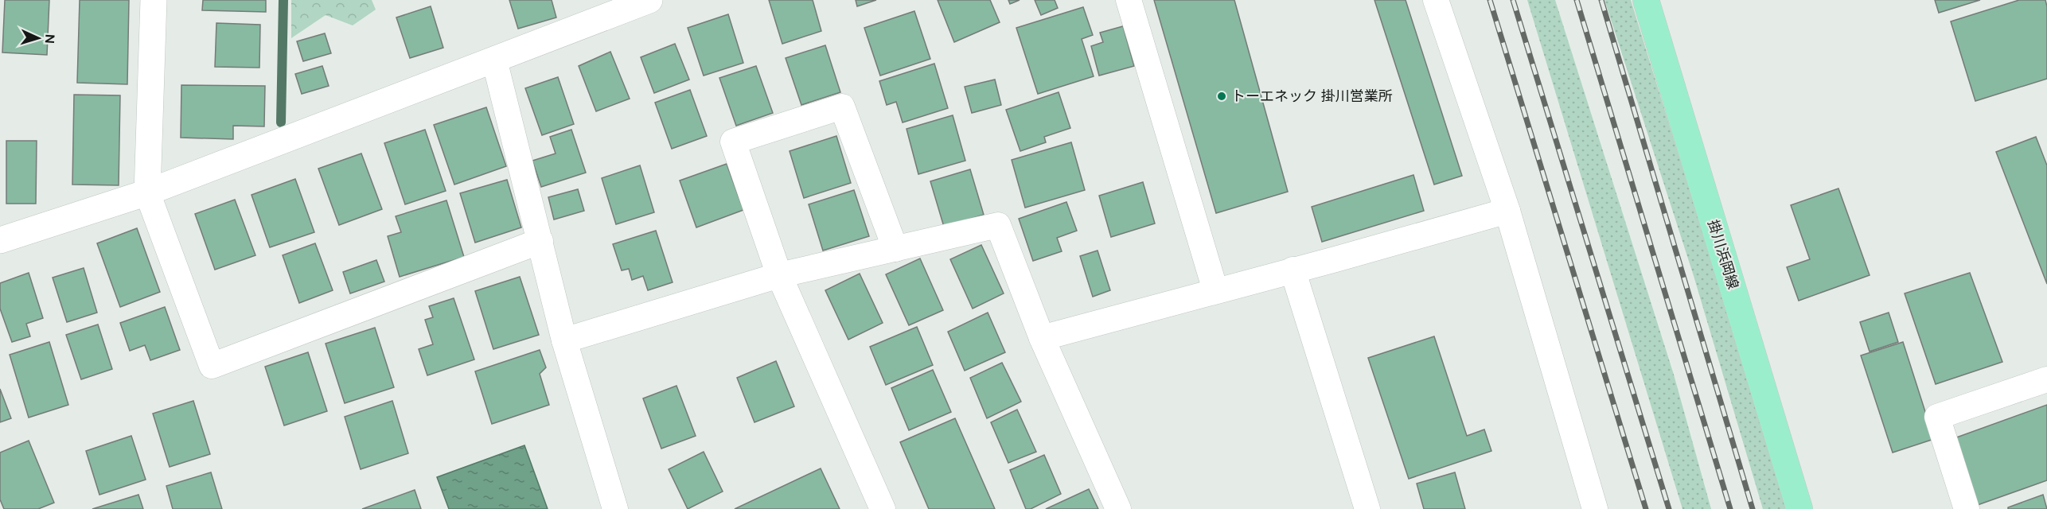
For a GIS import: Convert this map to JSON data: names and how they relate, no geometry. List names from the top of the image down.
{
  "streets": {
    "main road": ["掛川浜岡線"]
  },
  "places": ["トーエネック 掛川営業所"],
  "north": "right"
}
